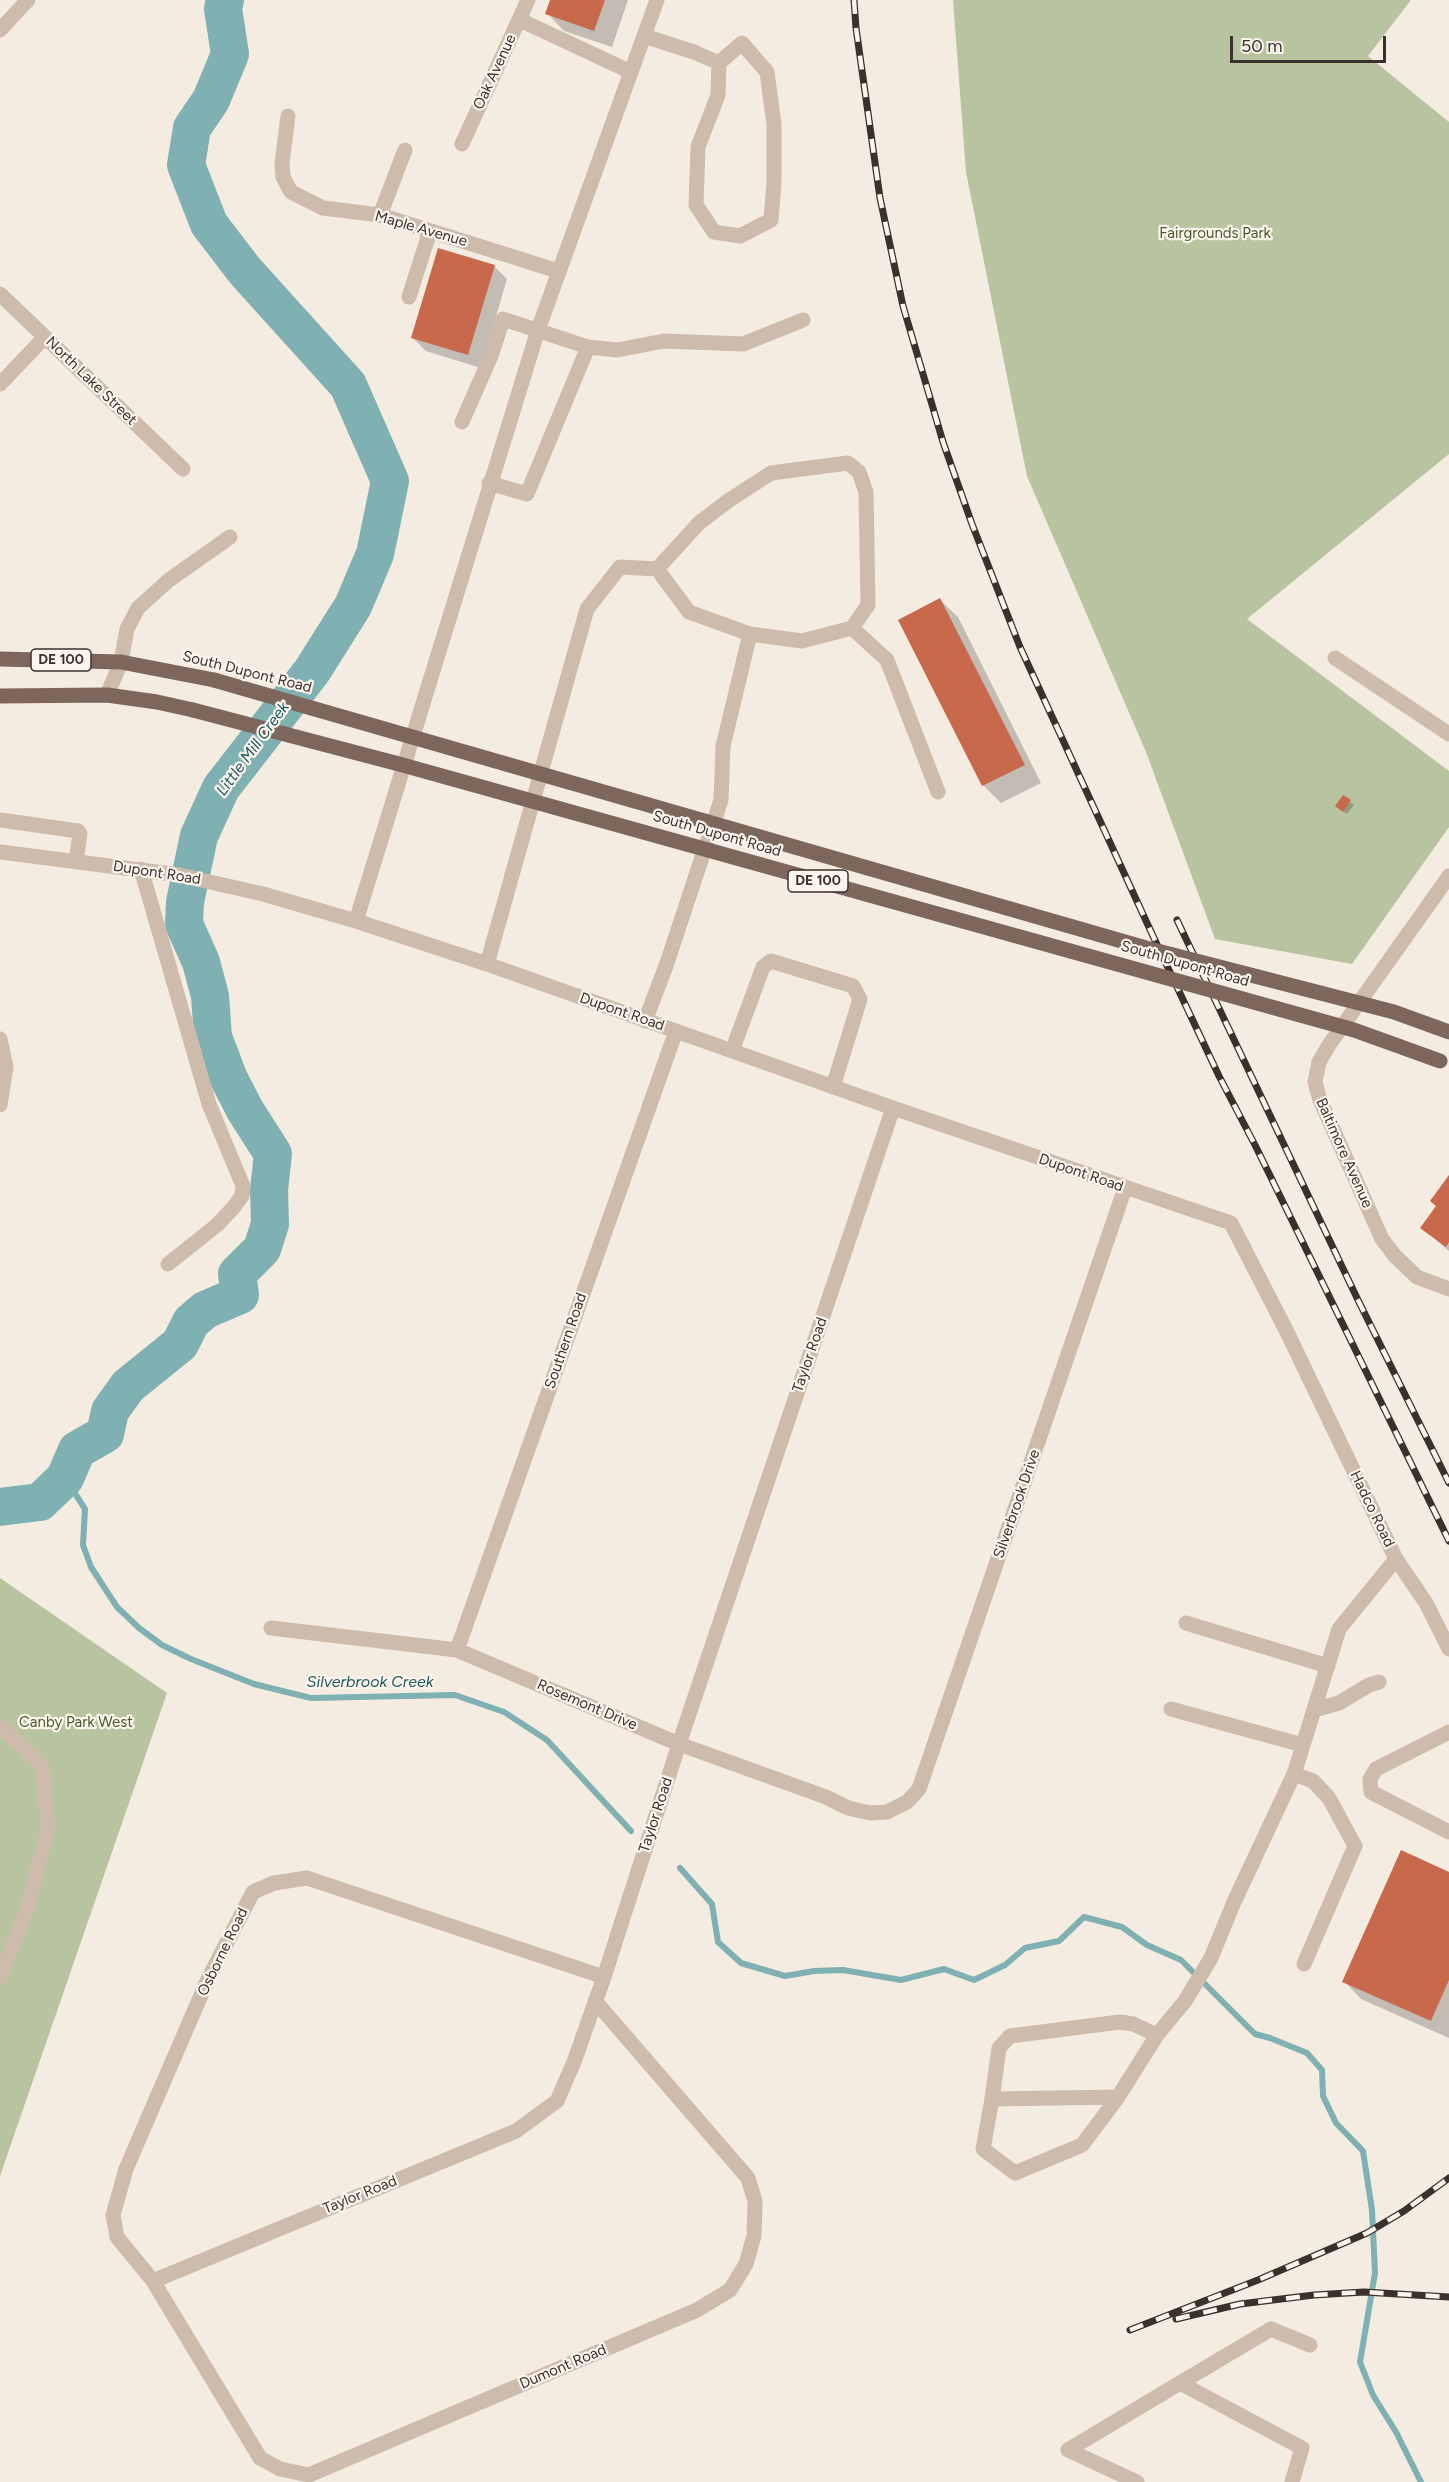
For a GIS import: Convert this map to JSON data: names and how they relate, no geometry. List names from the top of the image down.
{
  "streets": {
    "main road": ["DE 100", "South Dupont Road"],
    "street": [
      "Oak Avenue",
      "Maple Avenue",
      "North Lake Street",
      "Dupont Road",
      "Baltimore Avenue",
      "Southern Road",
      "Taylor Road",
      "Silverbrook Drive",
      "Hadco Road",
      "Rosemont Drive",
      "Osborne Road",
      "Dumont Road"
    ]
  },
  "crossings": [
    ["Dupont Road", "Southern Road"],
    ["Dupont Road", "Taylor Road"],
    ["Dupont Road", "Silverbrook Drive"],
    ["Dupont Road", "Hadco Road"],
    ["Southern Road", "Rosemont Drive"],
    ["Taylor Road", "Rosemont Drive"],
    ["Taylor Road", "Osborne Road"],
    ["Taylor Road", "Dumont Road"],
    ["Silverbrook Drive", "Rosemont Drive"],
    ["Osborne Road", "Dumont Road"]
  ],
  "water": ["Little Mill Creek", "Silverbrook Creek"],
  "parks": ["Fairgrounds Park", "Canby Park West"],
  "scale_bar": "50 m"
}
